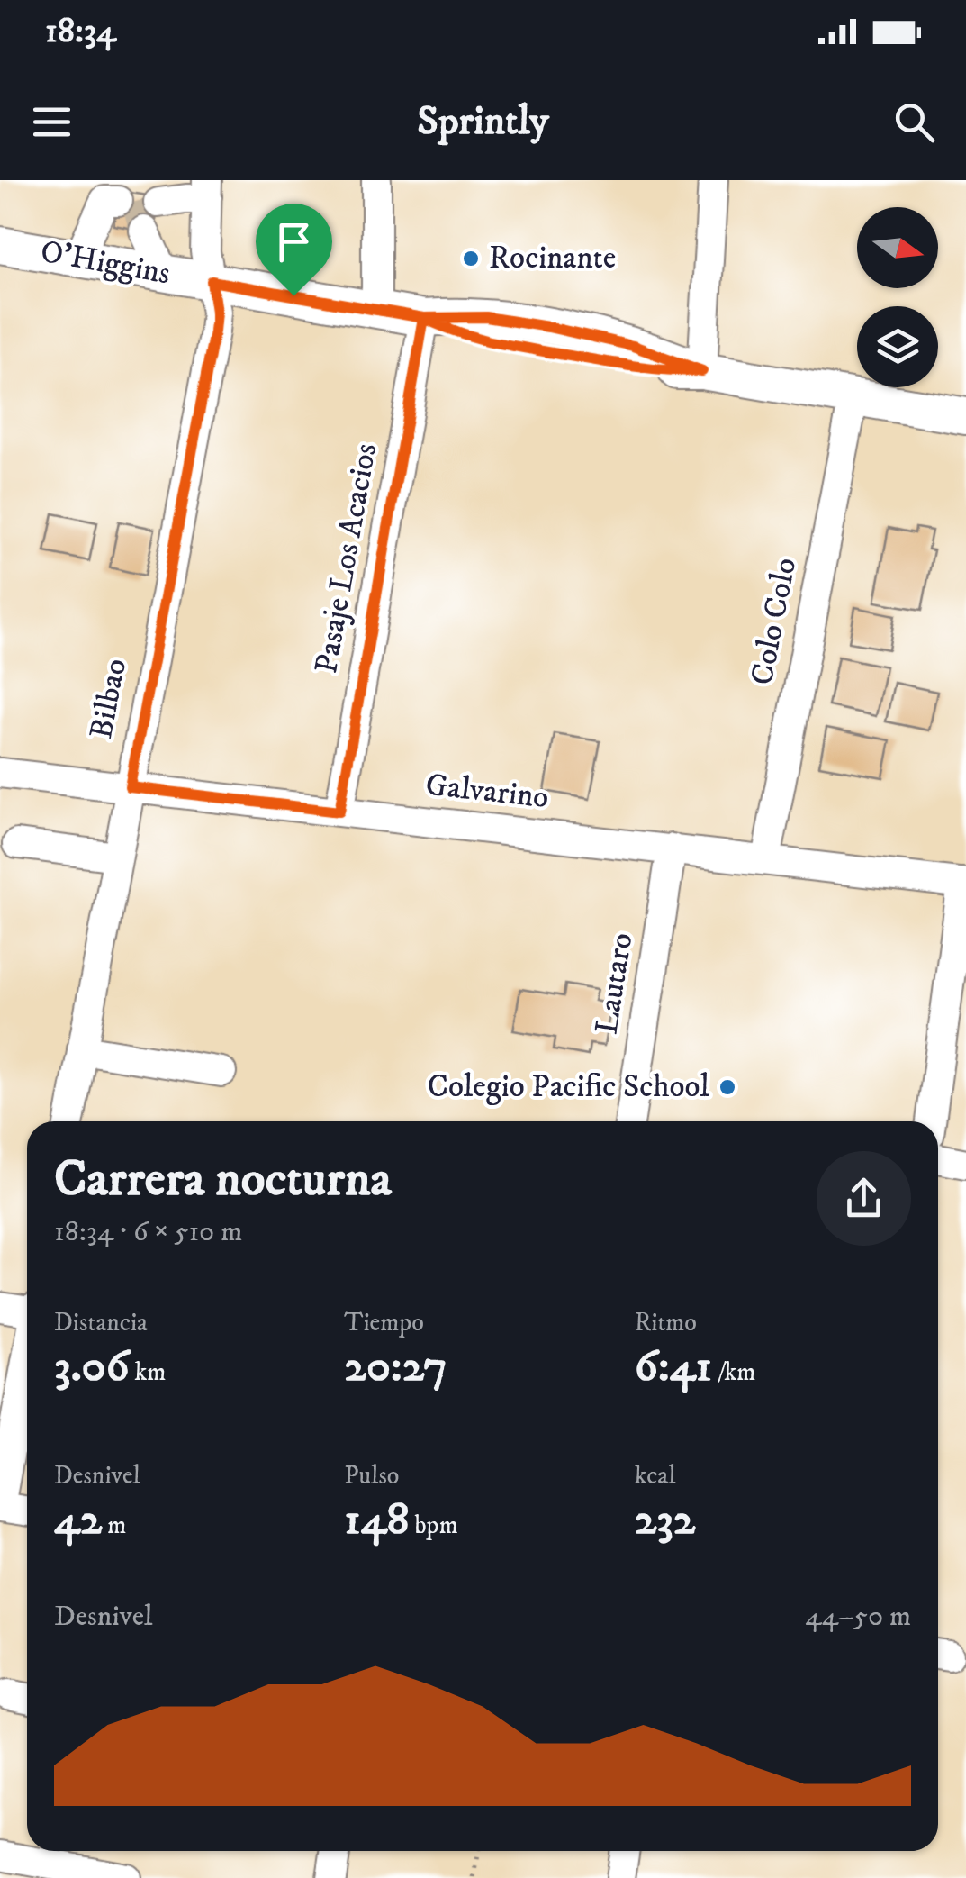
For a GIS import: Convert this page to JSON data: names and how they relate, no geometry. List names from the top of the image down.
{
  "streets": {
    "main road": ["O'Higgins"],
    "street": [
      "Pasaje Los Acacios",
      "Colo Colo",
      "Bilbao",
      "Galvarino",
      "Lautaro"
    ]
  },
  "crossings": [
    ["O'Higgins", "Pasaje Los Acacios"],
    ["O'Higgins", "Colo Colo"],
    ["O'Higgins", "Bilbao"],
    ["Pasaje Los Acacios", "Galvarino"],
    ["Colo Colo", "Galvarino"],
    ["Bilbao", "Galvarino"],
    ["Galvarino", "Lautaro"]
  ],
  "places": ["Rocinante", "Colegio Pacific School"],
  "north": "right",
  "page": {
    "status": "18:34",
    "header": "Sprintly",
    "heading": ["Carrera nocturna", "18:34 · 6 × 510 m"],
    "stats": [
      ["Distancia", "3.06 km"],
      ["Tiempo", "20:27"],
      ["Ritmo", "6:41 /km"],
      ["Desnivel", "42 m"],
      ["Pulso", "148 bpm"],
      ["kcal", "232"]
    ],
    "chart": ["Desnivel", "44–50 m"]
  }
}
